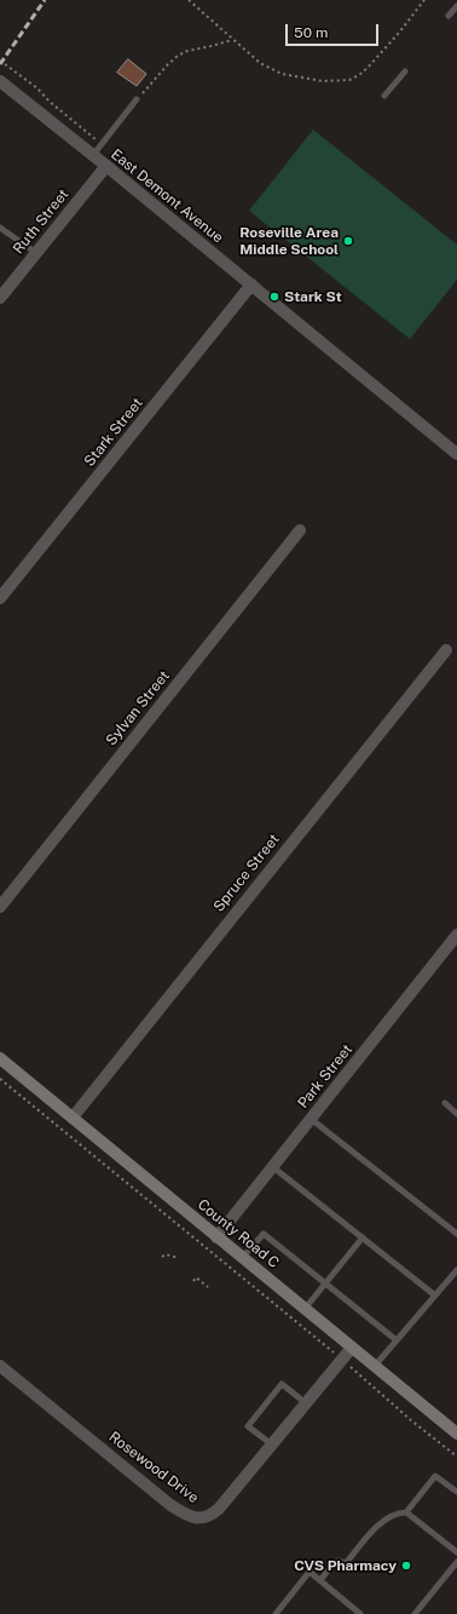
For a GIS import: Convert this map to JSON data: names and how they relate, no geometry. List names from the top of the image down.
{
  "streets": {
    "main road": ["County Road C"],
    "street": [
      "East Demont Avenue",
      "Ruth Street",
      "Stark Street",
      "Sylvan Street",
      "Spruce Street",
      "Park Street",
      "Rosewood Drive"
    ]
  },
  "crossings": [
    ["East Demont Avenue", "Ruth Street"],
    ["East Demont Avenue", "Stark Street"],
    ["Spruce Street", "County Road C"],
    ["Park Street", "County Road C"],
    ["County Road C", "Rosewood Drive"]
  ],
  "places": ["Roseville Area Middle School", "Stark St", "CVS Pharmacy"],
  "scale_bar": "50 m"
}
